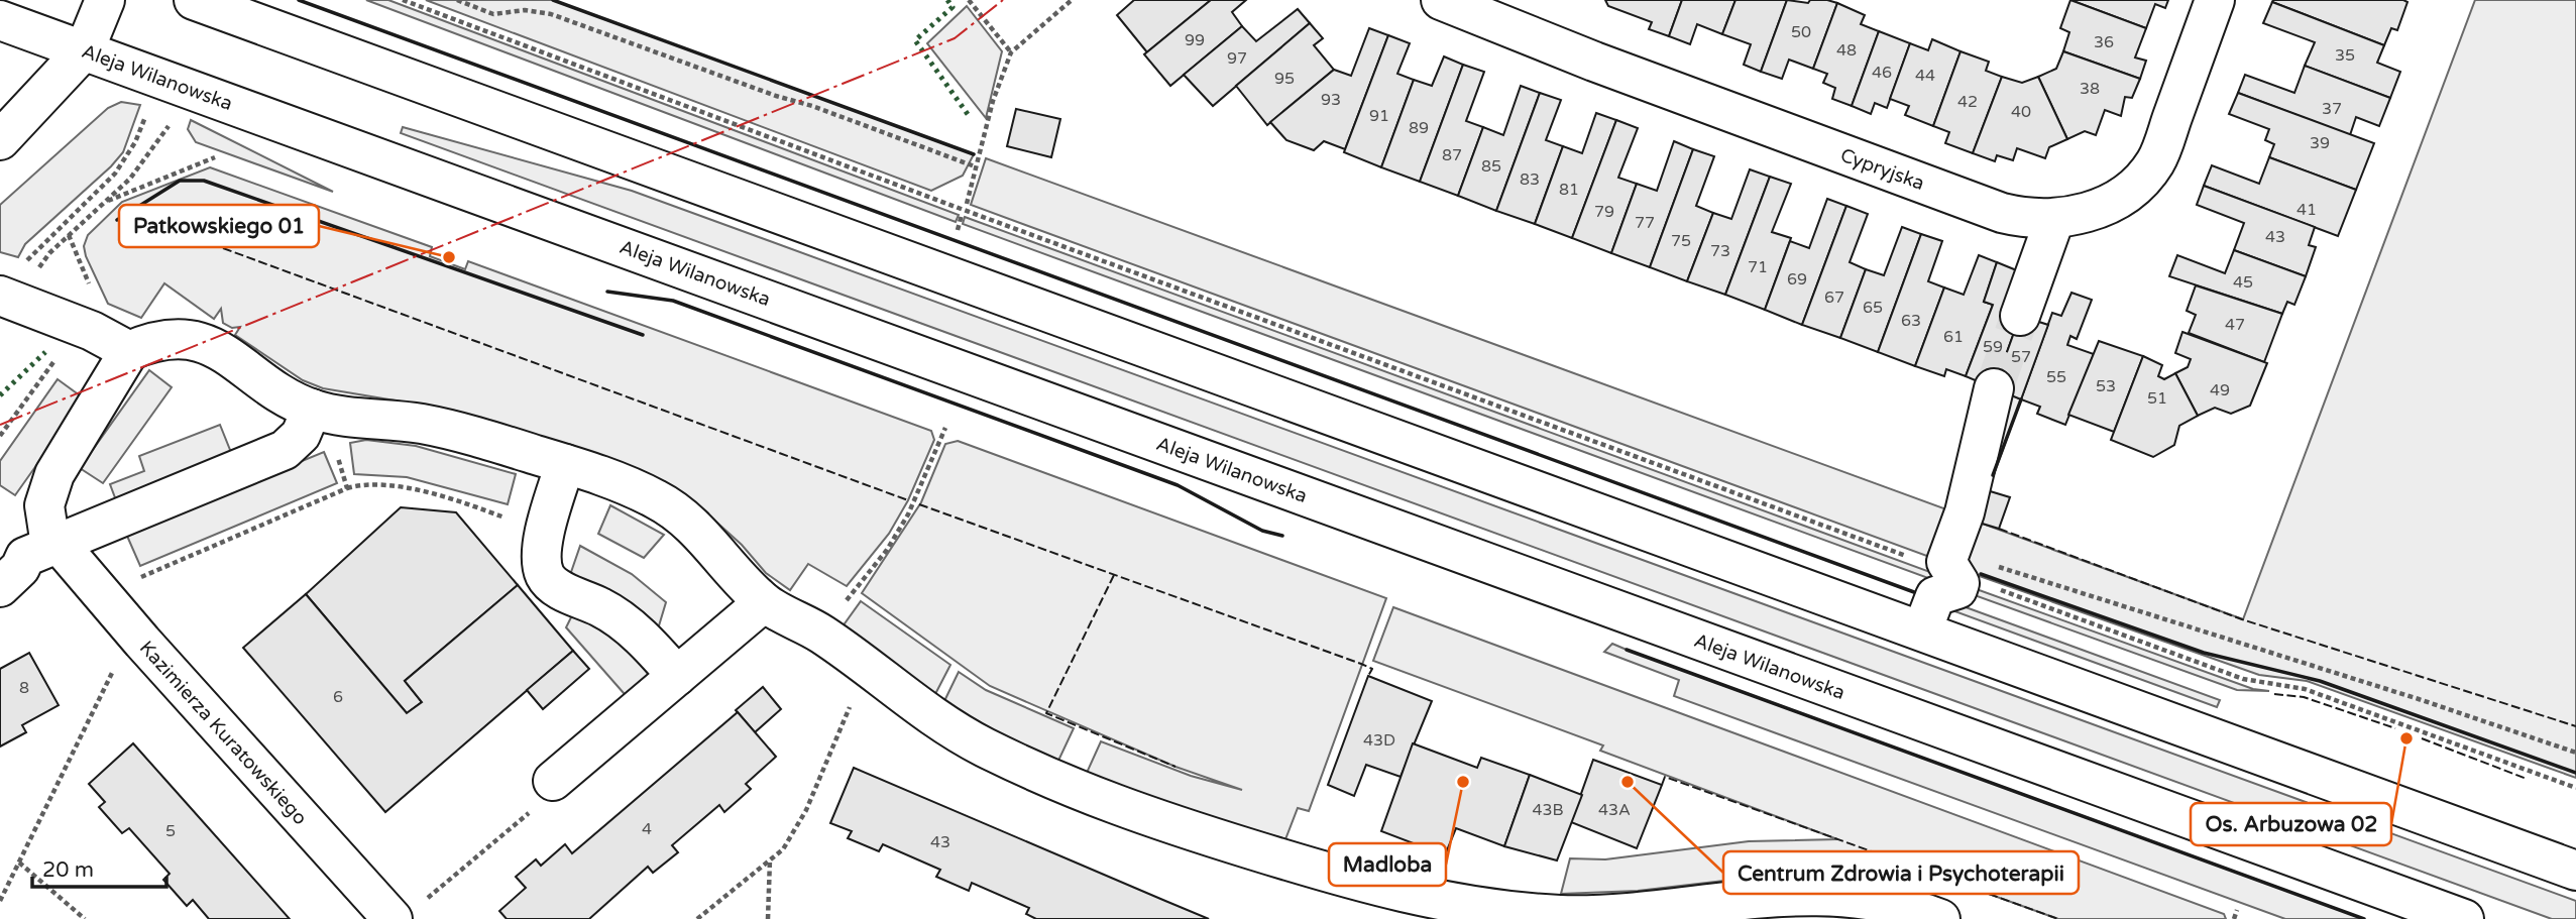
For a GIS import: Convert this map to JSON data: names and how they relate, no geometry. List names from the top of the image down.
{
  "streets": {
    "main road": ["Aleja Wilanowska", "Cypryjska", "Kazimierza Kuratowskiego"]
  },
  "places": [
    "Patkowskiego 01",
    "Os. Arbuzowa 02",
    "Madloba",
    "Centrum Zdrowia i Psychoterapii"
  ],
  "house_numbers": [
    "50",
    "99",
    "36",
    "48",
    "35",
    "97",
    "46",
    "44",
    "95",
    "38",
    "93",
    "42",
    "37",
    "40",
    "91",
    "89",
    "39",
    "87",
    "85",
    "83",
    "81",
    "41",
    "79",
    "77",
    "43",
    "75",
    "73",
    "71",
    "69",
    "45",
    "67",
    "65",
    "63",
    "47",
    "61",
    "59",
    "57",
    "55",
    "53",
    "49",
    "51",
    "8",
    "6",
    "43D",
    "43B",
    "43A",
    "4",
    "5",
    "43"
  ],
  "scale_bar": "20 m"
}
